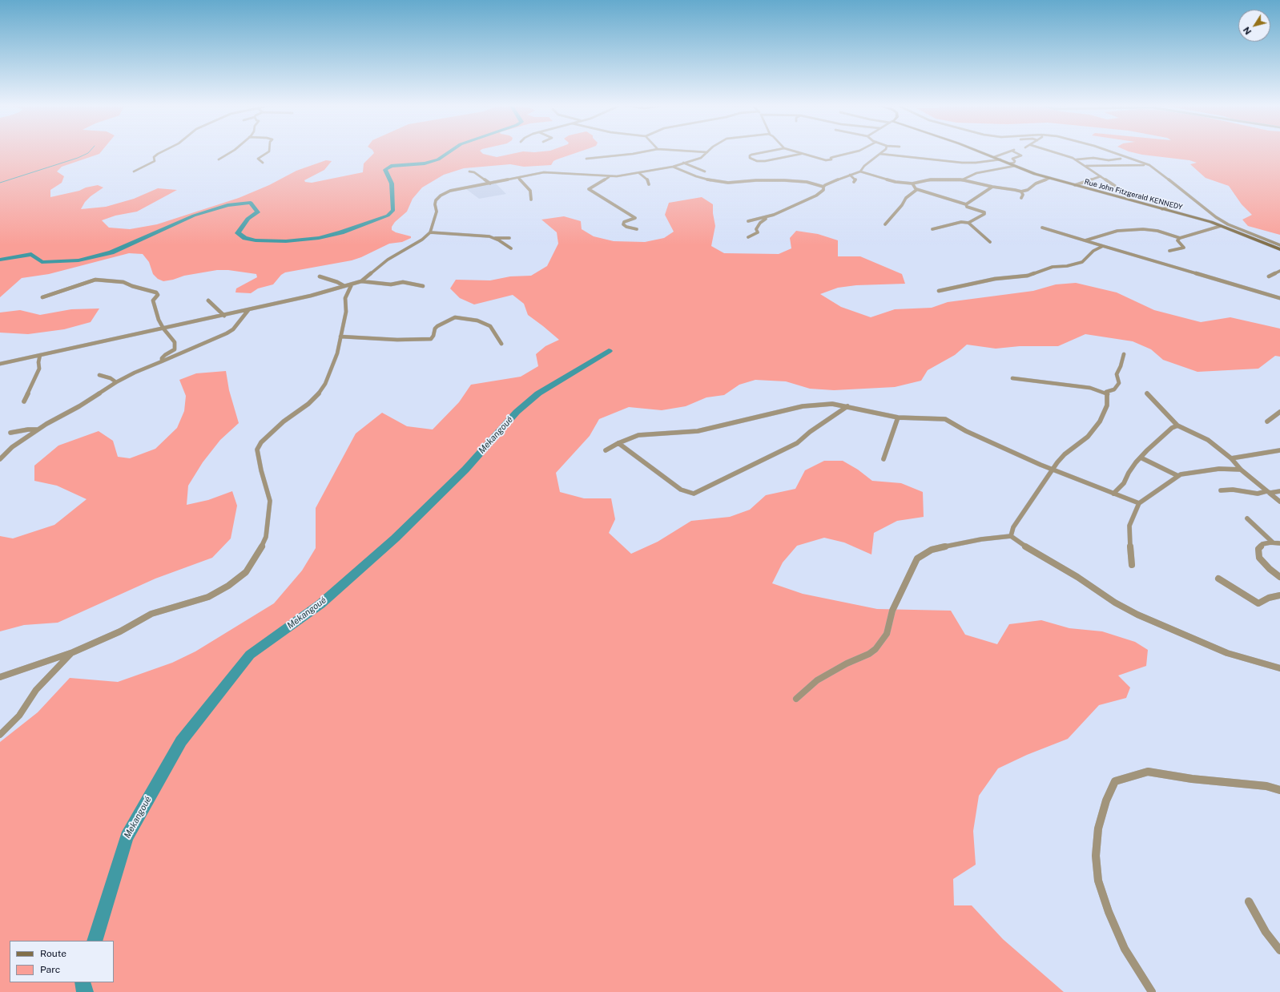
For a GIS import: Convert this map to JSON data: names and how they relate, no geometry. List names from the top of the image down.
{
  "streets": {
    "street": ["Rue John Fitzgerald KENNEDY"]
  },
  "water": ["Mekangoué"],
  "legend": ["Route", "Parc"],
  "north": "bottom left"
}
